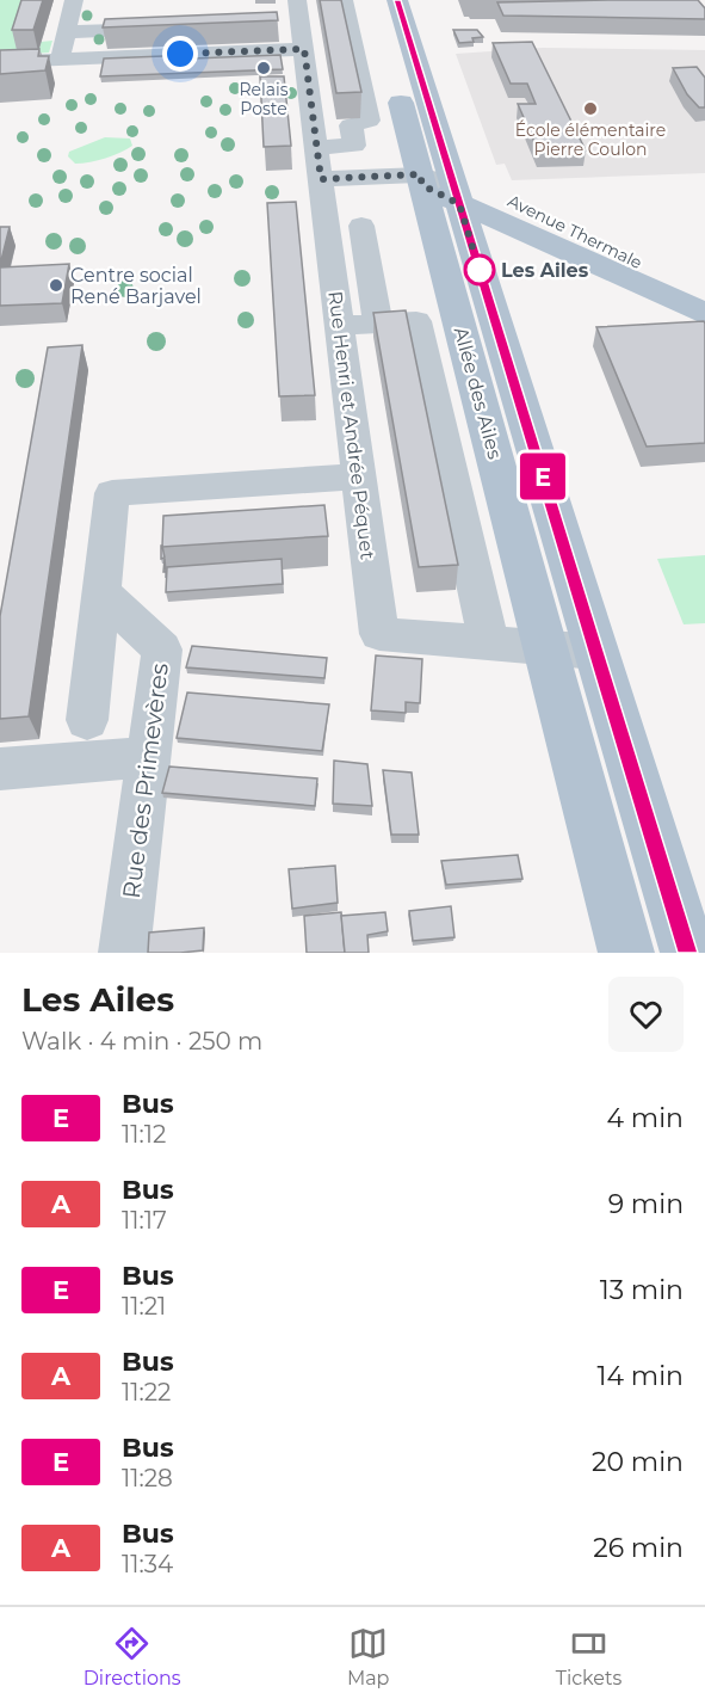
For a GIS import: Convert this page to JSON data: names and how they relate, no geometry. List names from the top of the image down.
{
  "streets": {
    "main road": ["Avenue Thermale", "Allée des Ailes"],
    "street": ["Rue Henri et Andrée Péquet", "Rue des Primevères"]
  },
  "crossings": [
    ["Avenue Thermale", "Allée des Ailes"],
    ["Allée des Ailes", "Rue Henri et Andrée Péquet"]
  ],
  "places": [
    "Relais Poste",
    "École élémentaire Pierre Coulon",
    "Les Ailes",
    "Centre social René Barjavel"
  ],
  "lines": ["bus line E"],
  "page": {
    "on_map": "E",
    "heading": ["Les Ailes", "Walk · 4 min · 250 m"],
    "list": [
      {
        "mark": "E",
        "name": "Bus",
        "note": "11:12",
        "value": "4 min"
      },
      {
        "mark": "A",
        "name": "Bus",
        "note": "11:17",
        "value": "9 min"
      },
      {
        "mark": "E",
        "name": "Bus",
        "note": "11:21",
        "value": "13 min"
      },
      {
        "mark": "A",
        "name": "Bus",
        "note": "11:22",
        "value": "14 min"
      },
      {
        "mark": "E",
        "name": "Bus",
        "note": "11:28",
        "value": "20 min"
      },
      {
        "mark": "A",
        "name": "Bus",
        "note": "11:34",
        "value": "26 min"
      }
    ],
    "tabs": ["Directions", "Map", "Tickets"]
  }
}
